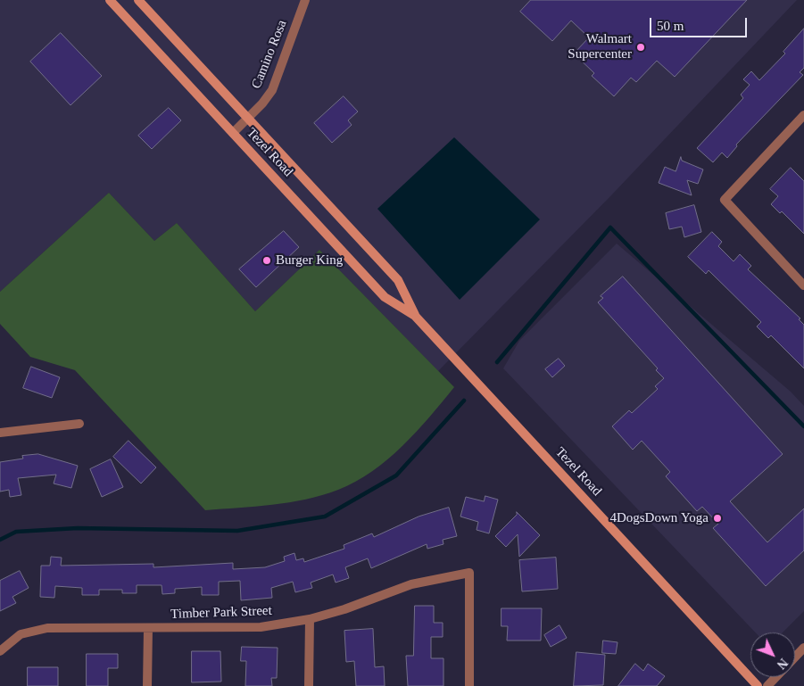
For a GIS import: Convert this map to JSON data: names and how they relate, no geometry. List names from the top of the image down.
{
  "streets": {
    "main road": ["Tezel Road"],
    "street": ["Camino Rosa", "Timber Park Street"]
  },
  "crossings": [
    ["Camino Rosa", "Tezel Road"]
  ],
  "places": ["Walmart Supercenter", "Burger King", "4DogsDown Yoga"],
  "scale_bar": "50 m",
  "north": "bottom right"
}
